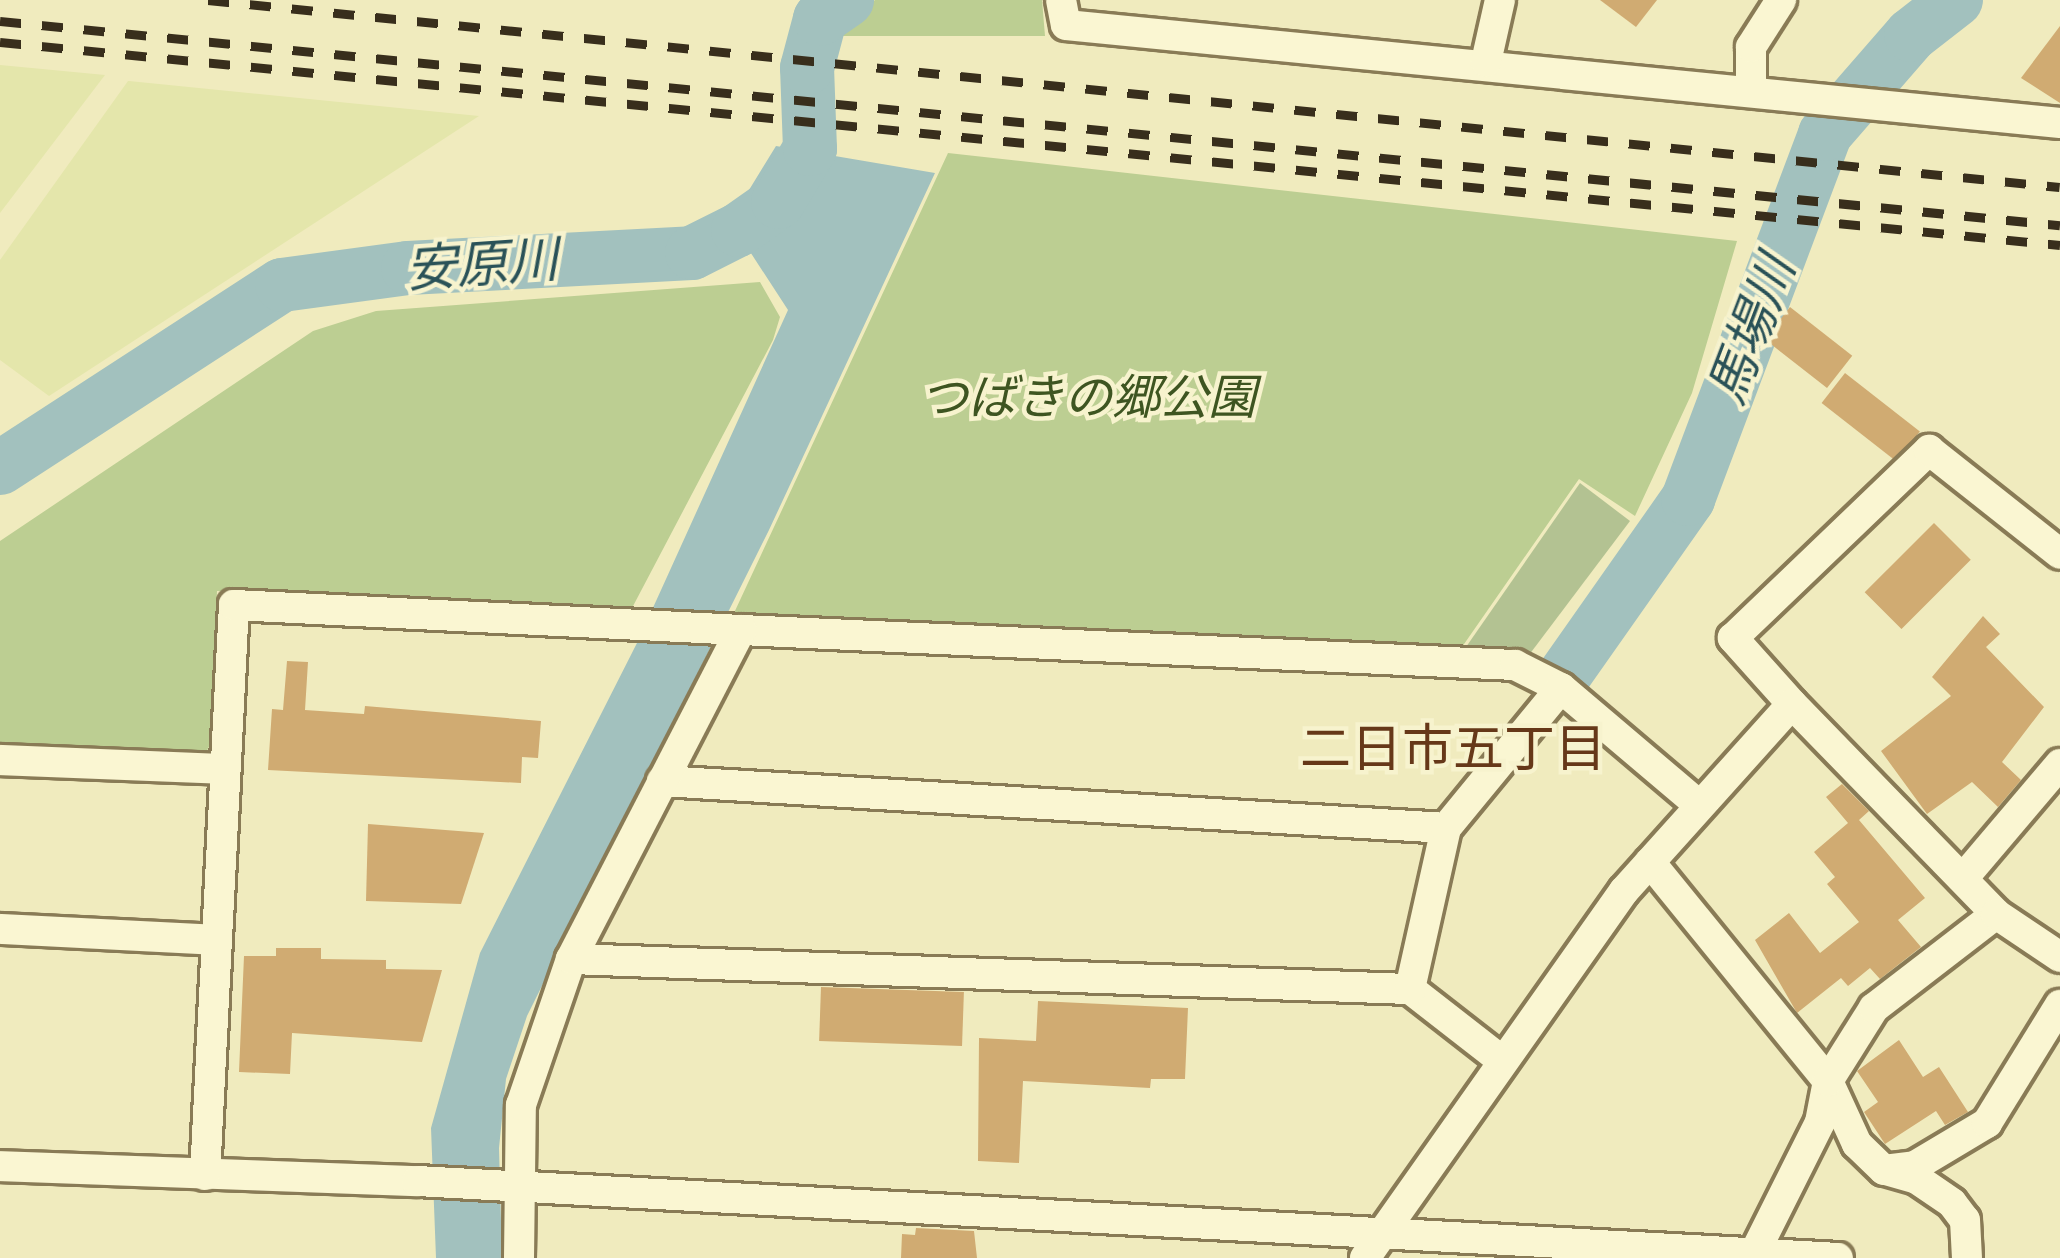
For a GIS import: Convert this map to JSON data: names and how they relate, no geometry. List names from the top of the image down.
{
  "districts": ["二日市五丁目"],
  "water": ["安原川", "馬場川"],
  "parks": ["つばきの郷公園"]
}
